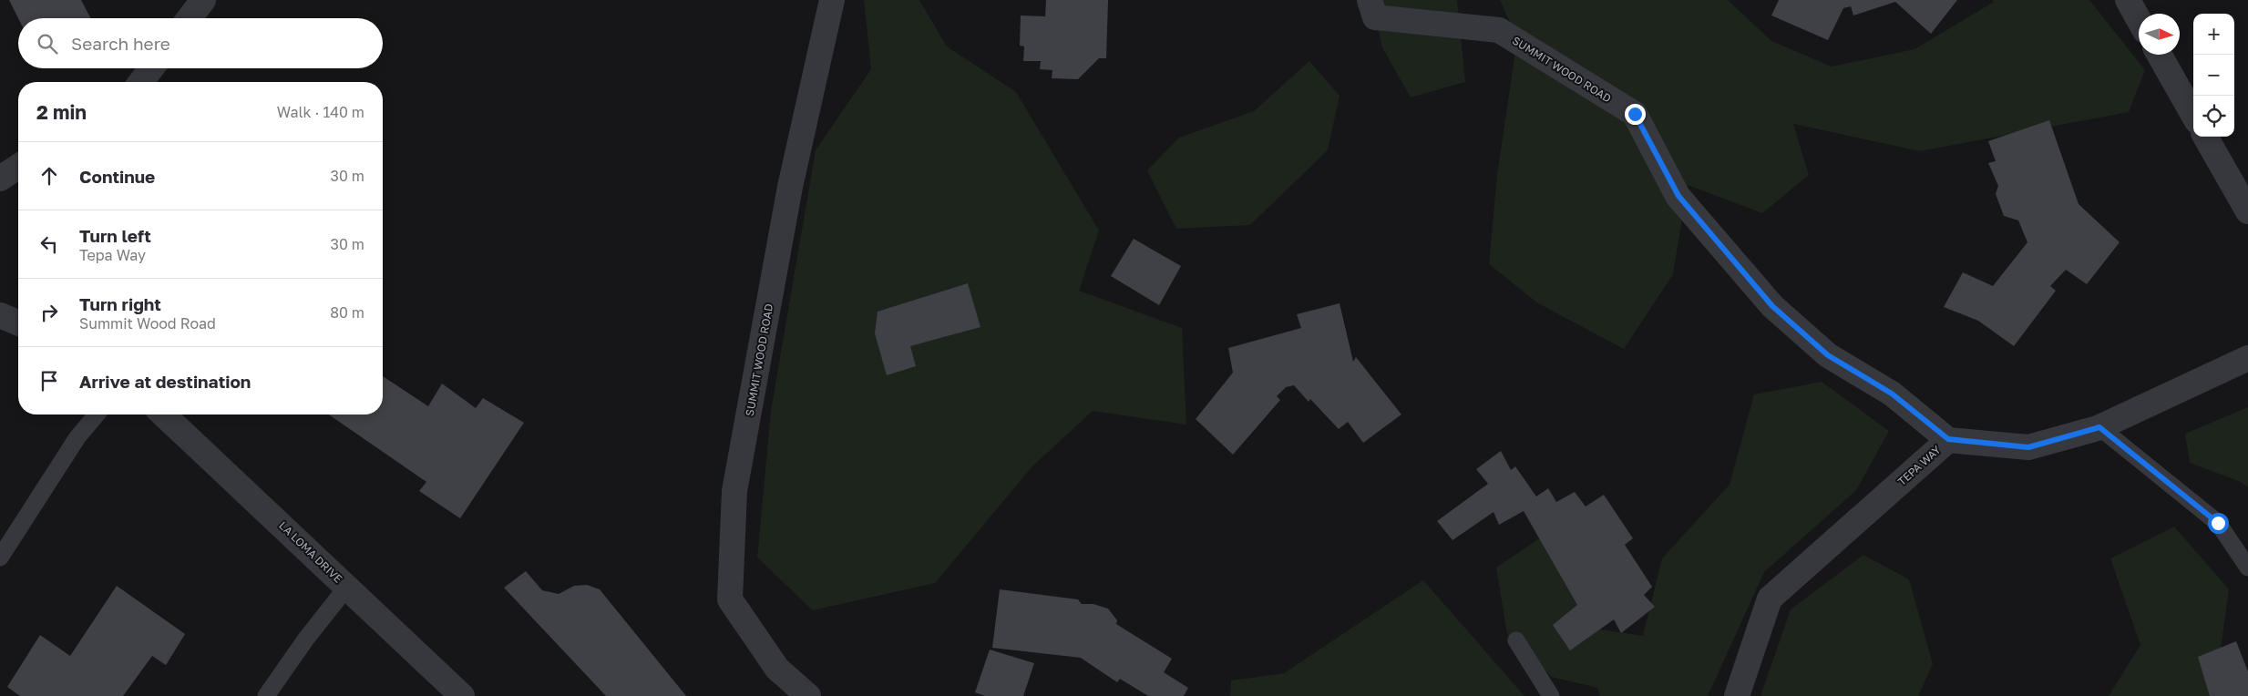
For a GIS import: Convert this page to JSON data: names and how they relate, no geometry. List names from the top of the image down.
{
  "streets": {
    "street": ["SUMMIT WOOD ROAD", "TEPA WAY", "LA LOMA DRIVE"]
  },
  "crossings": [
    ["SUMMIT WOOD ROAD", "TEPA WAY"]
  ],
  "north": "right",
  "page": {
    "map_buttons": ["+", "−"],
    "search": "Search here",
    "heading": ["2 min", "Walk · 140 m"],
    "list": [
      ["Continue", "30 m"],
      ["Turn left", "Tepa Way", "30 m"],
      ["Turn right", "Summit Wood Road", "80 m"],
      "Arrive at destination"
    ]
  }
}
